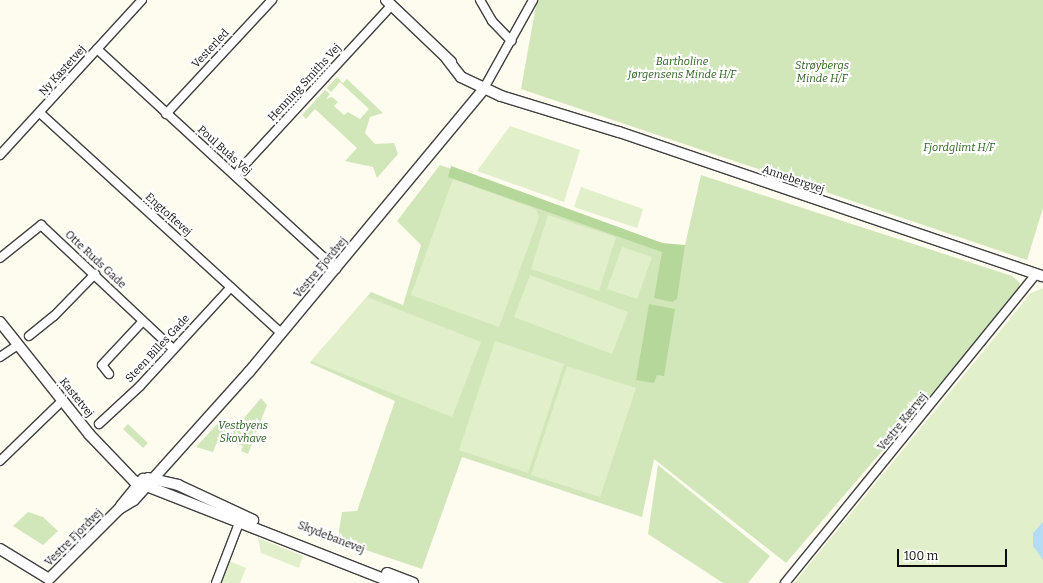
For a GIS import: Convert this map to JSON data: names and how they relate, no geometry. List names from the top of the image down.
{
  "streets": {
    "street": [
      "Vesterled",
      "Ny Kastetvej",
      "Henning Smiths Vej",
      "Poul Buås Vej",
      "Annebergvej",
      "Engtoftevej",
      "Otte Ruds Gade",
      "Vestre Fjordvej",
      "Steen Billes Gade",
      "Kastetvej",
      "Vestre Kærvej",
      "Skydebanevej"
    ]
  },
  "crossings": [
    ["Vesterled", "Poul Buås Vej"],
    ["Ny Kastetvej", "Poul Buås Vej"],
    ["Ny Kastetvej", "Engtoftevej"],
    ["Henning Smiths Vej", "Poul Buås Vej"],
    ["Henning Smiths Vej", "Annebergvej"],
    ["Poul Buås Vej", "Vestre Fjordvej"],
    ["Annebergvej", "Vestre Fjordvej"],
    ["Annebergvej", "Vestre Kærvej"],
    ["Engtoftevej", "Vestre Fjordvej"],
    ["Engtoftevej", "Steen Billes Gade"],
    ["Otte Ruds Gade", "Steen Billes Gade"],
    ["Vestre Fjordvej", "Kastetvej"],
    ["Vestre Fjordvej", "Skydebanevej"],
    ["Kastetvej", "Skydebanevej"]
  ],
  "parks": [
    "Bartholine Jørgensens Minde H/F",
    "Strøybergs Minde H/F",
    "Fjordglimt H/F",
    "Vestbyens Skovhave"
  ],
  "scale_bar": "100 m"
}
